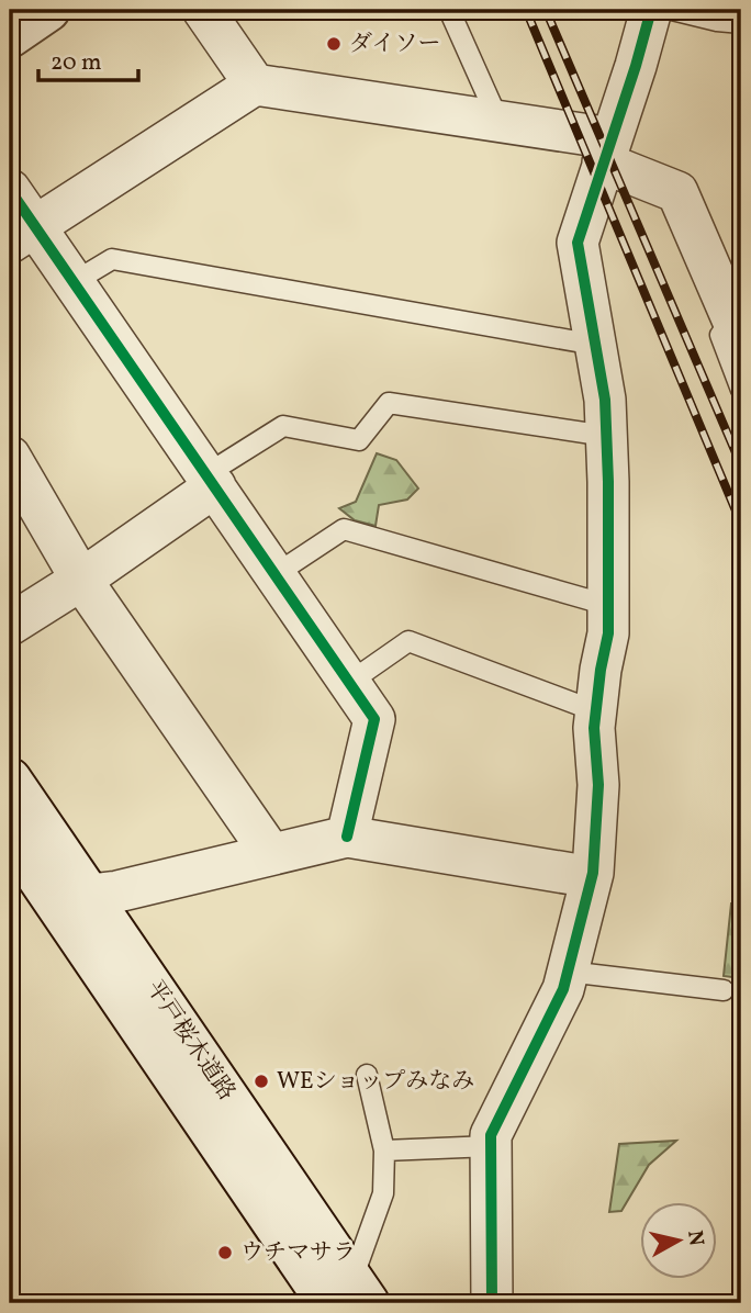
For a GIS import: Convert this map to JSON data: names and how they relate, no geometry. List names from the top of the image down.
{
  "streets": {
    "main road": ["平戸桜木道路"]
  },
  "places": ["ダイソー", "WEショップみなみ", "ウチマサラ"],
  "scale_bar": "20 m",
  "north": "right"
}
